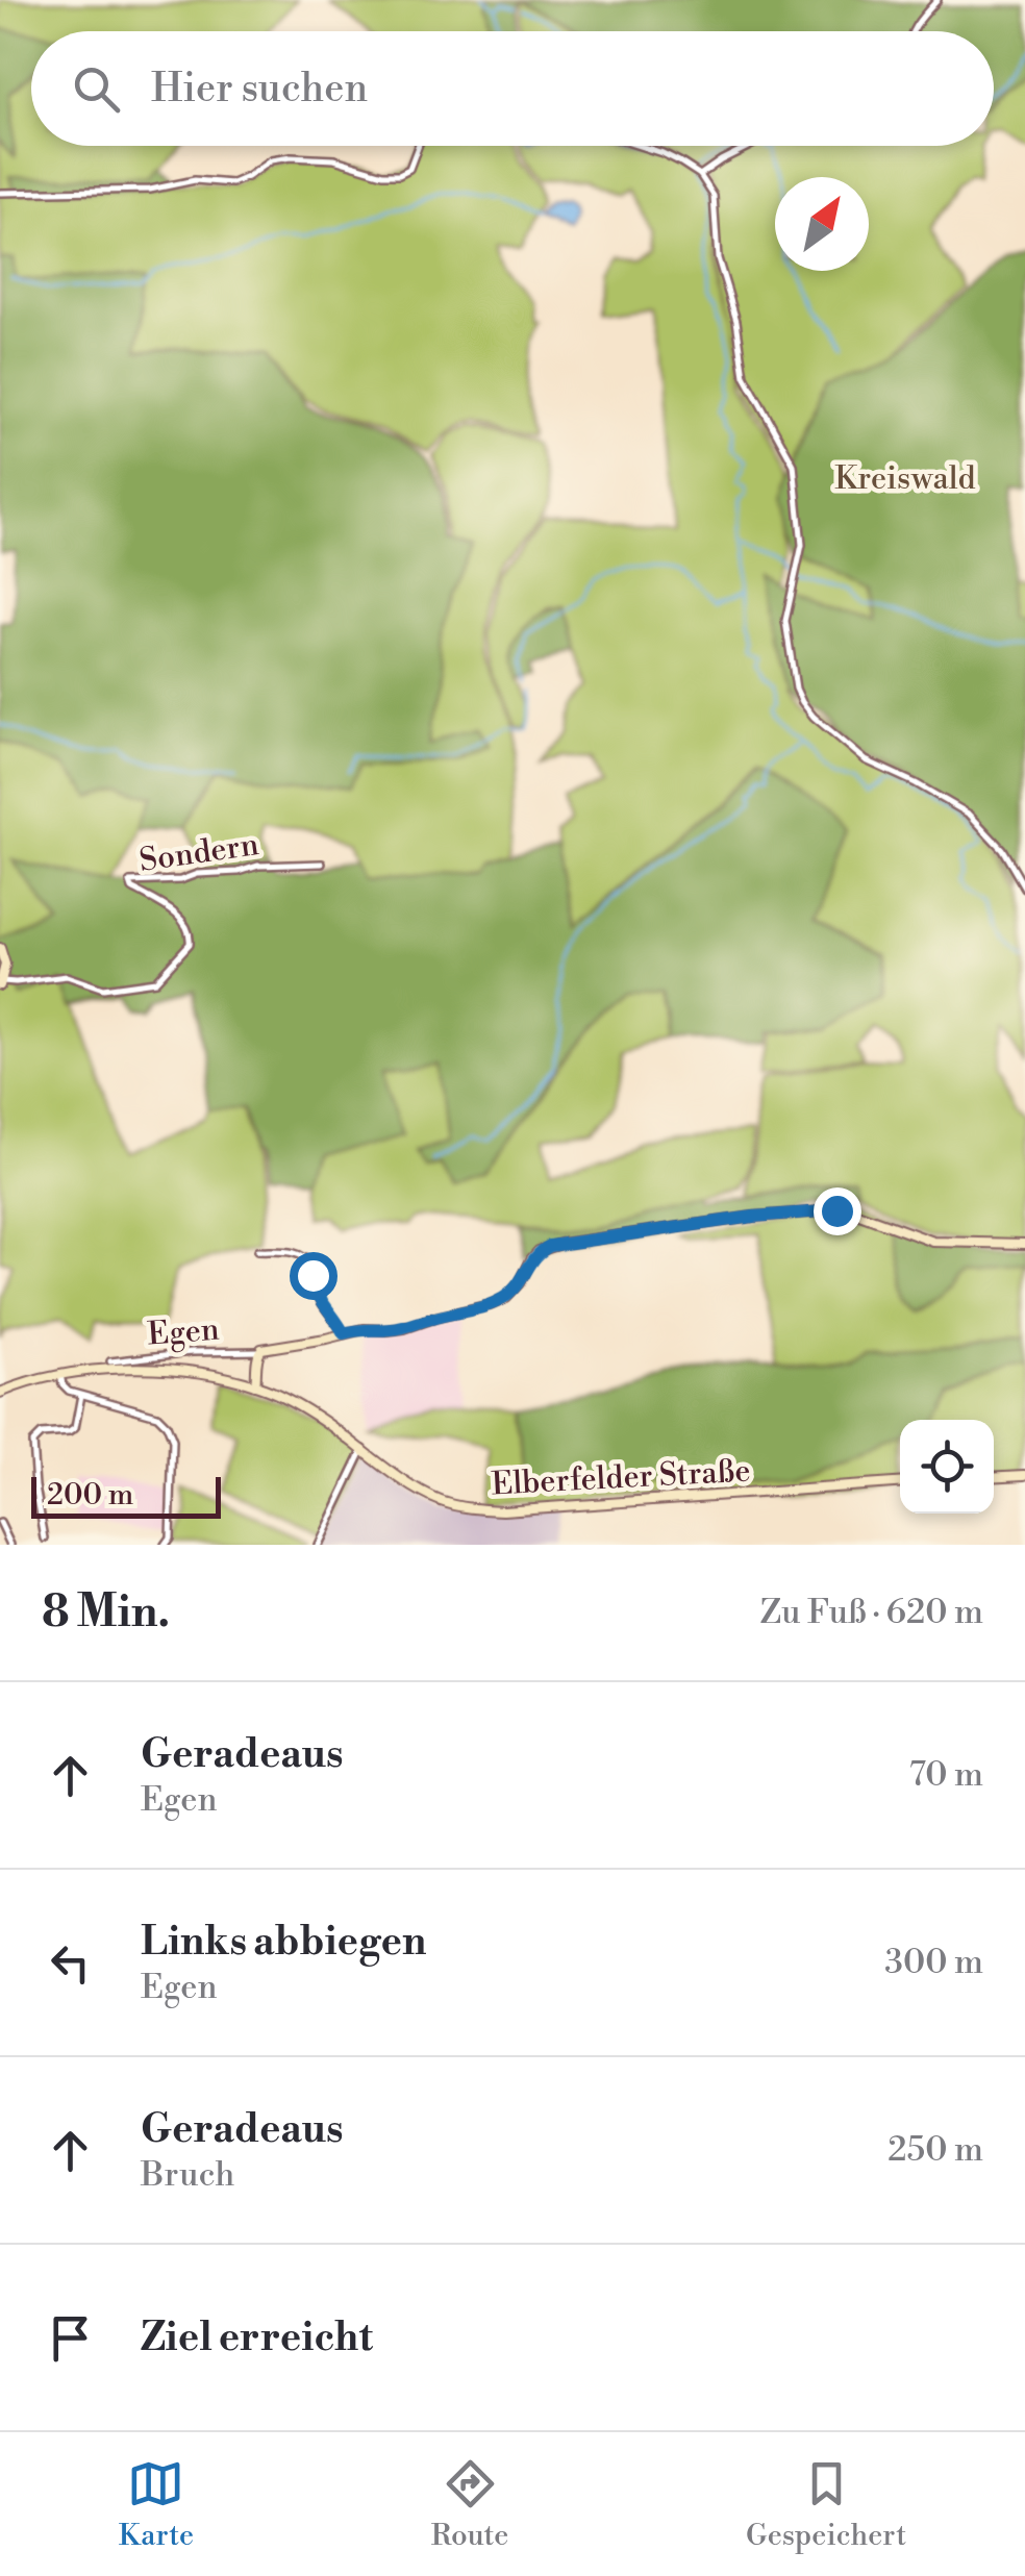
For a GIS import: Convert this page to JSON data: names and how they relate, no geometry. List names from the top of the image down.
{
  "streets": {
    "main road": ["Egen", "Elberfelder Straße"],
    "street": ["Sondern"]
  },
  "crossings": [
    ["Egen", "Elberfelder Straße"]
  ],
  "parks": ["Kreiswald"],
  "scale_bar": "200 m",
  "north": "top right",
  "page": {
    "search": "Hier suchen",
    "scale": "200 m",
    "heading": ["8 Min.", "Zu Fuß · 620 m"],
    "list": [
      ["Geradeaus", "Egen", "70 m"],
      ["Links abbiegen", "Egen", "300 m"],
      ["Geradeaus", "Bruch", "250 m"],
      "Ziel erreicht"
    ],
    "nav": ["Karte", "Route", "Gespeichert"]
  }
}
